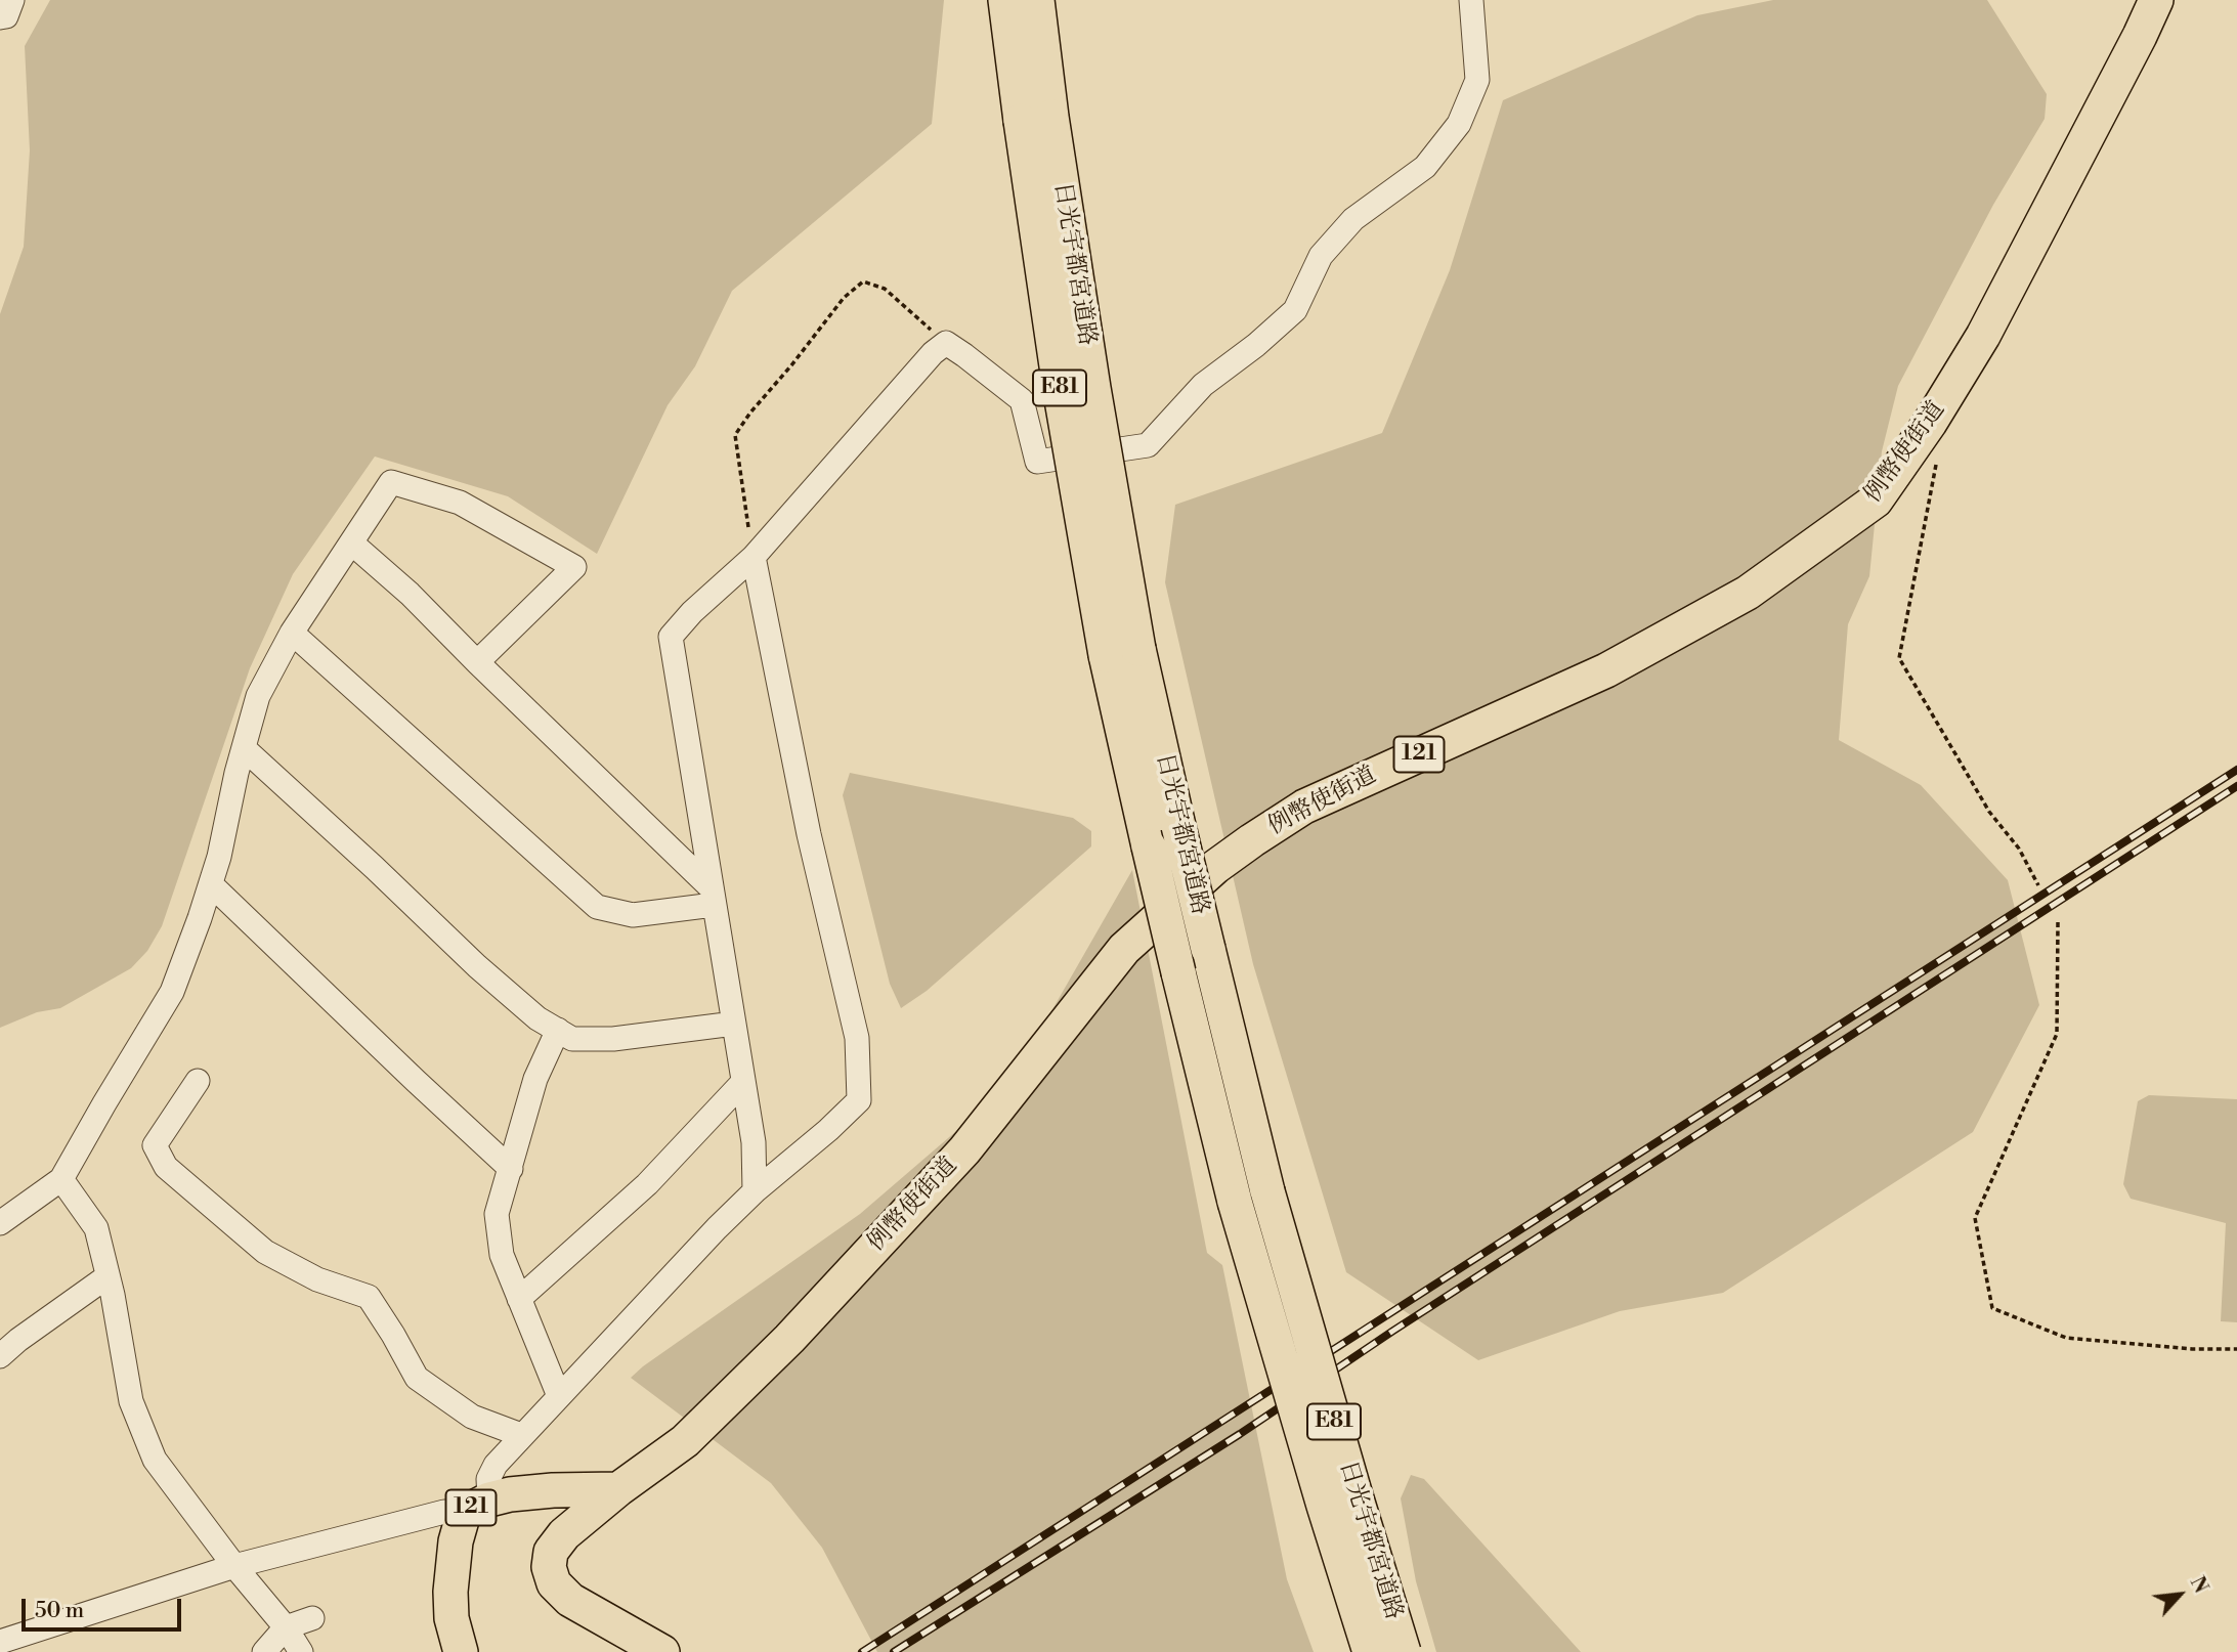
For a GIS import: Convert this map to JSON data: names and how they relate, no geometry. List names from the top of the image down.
{
  "streets": {
    "highway": [
      "日光宇都宮道路",
      "E81",
      "例幣使街道",
      "121"
    ]
  },
  "crossings": [
    ["例幣使街道", "121"]
  ],
  "scale_bar": "50 m",
  "north": "top right"
}
